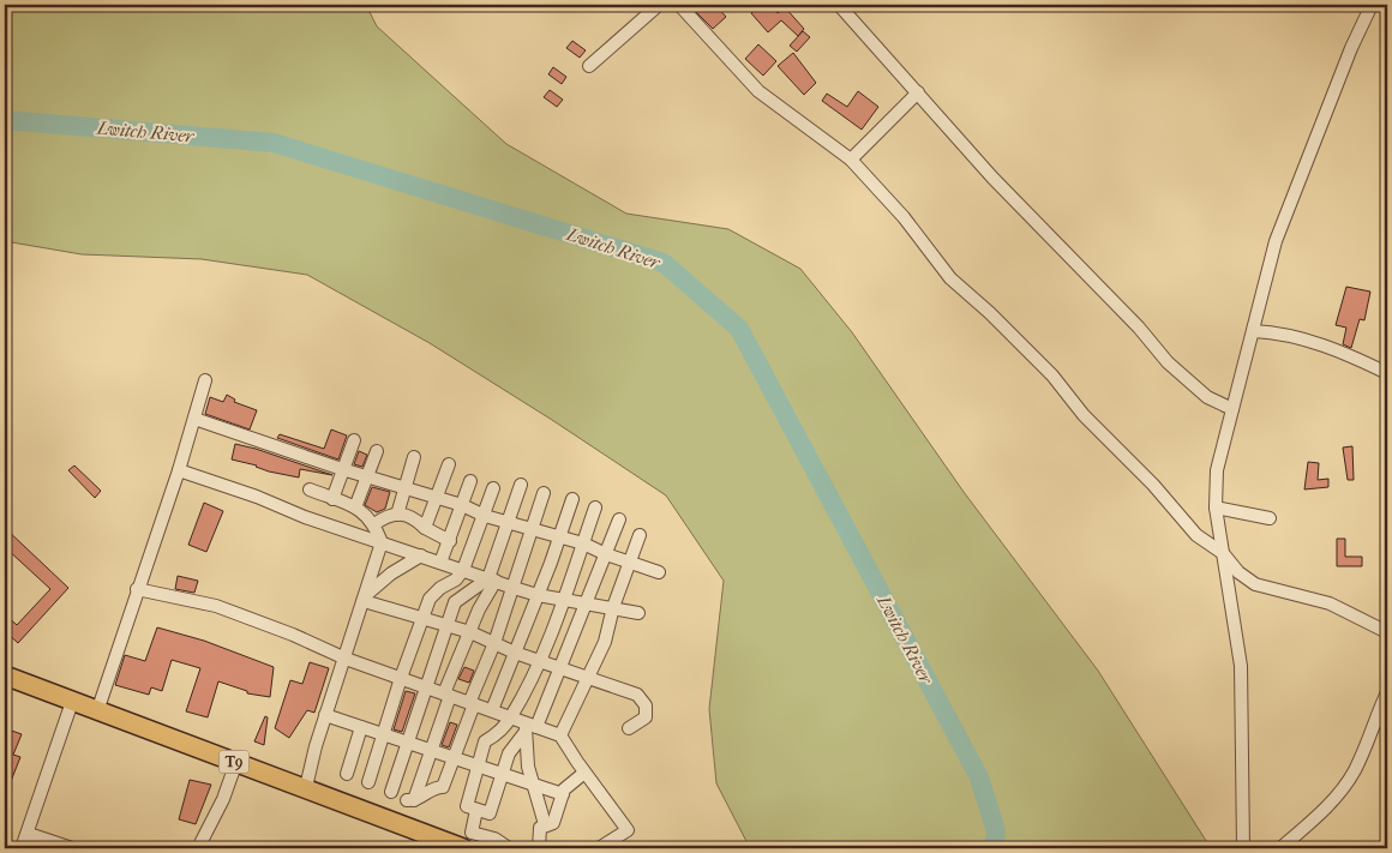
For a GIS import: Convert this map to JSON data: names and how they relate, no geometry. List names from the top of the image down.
{
  "streets": {
    "highway": ["T9"]
  },
  "water": ["Lwitch River"]
}
